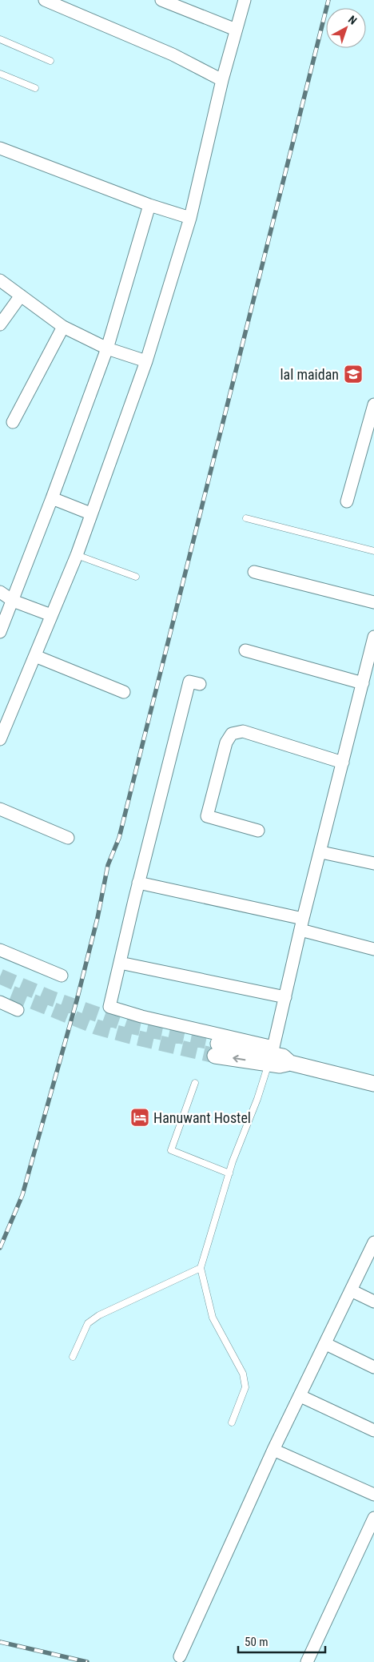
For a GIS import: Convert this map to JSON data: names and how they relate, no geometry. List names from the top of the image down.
{
  "places": {
    "school or university": ["lal maidan"],
    "hotel": ["Hanuwant Hostel"]
  },
  "scale_bar": "50 m",
  "north": "top right"
}
